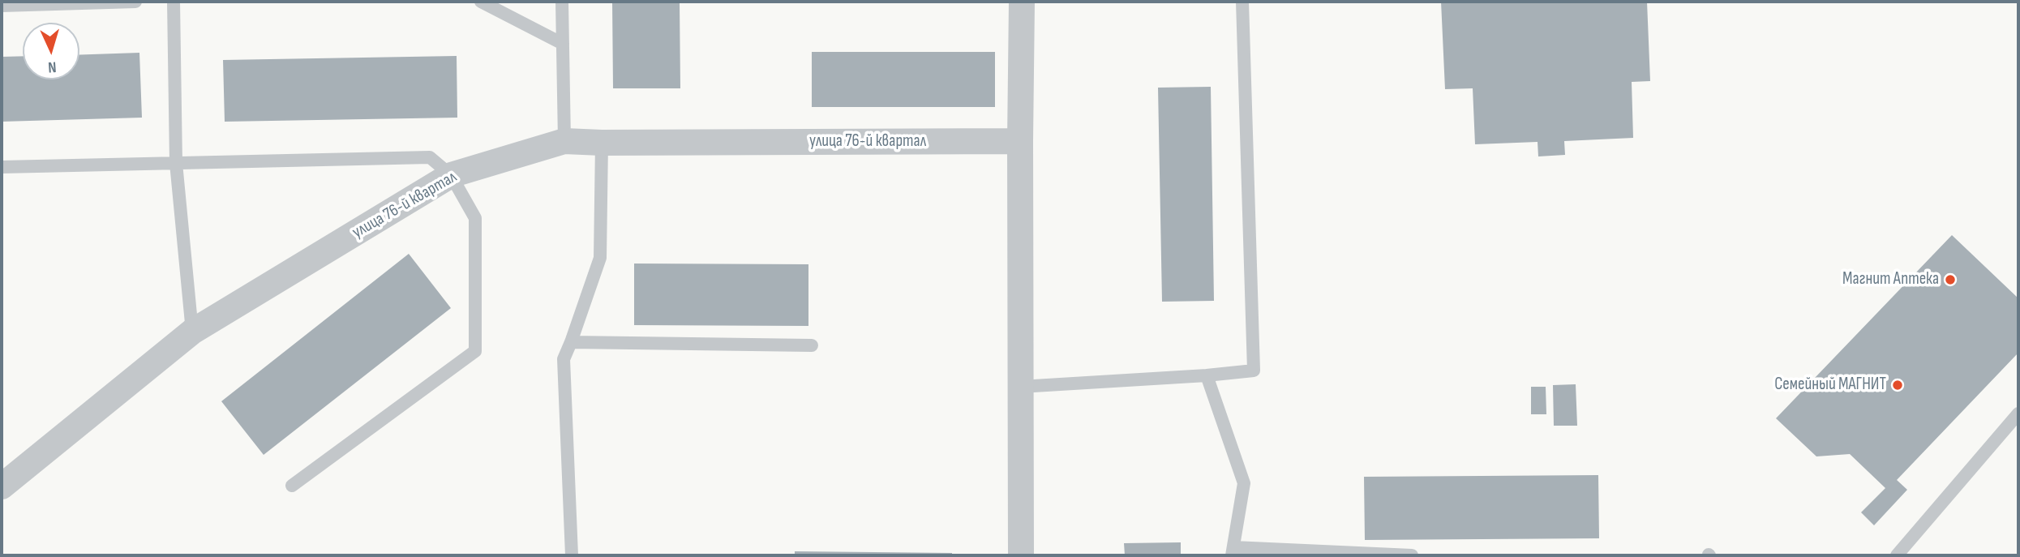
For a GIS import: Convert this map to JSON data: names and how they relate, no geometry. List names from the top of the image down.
{
  "streets": {
    "street": ["улица 76-й квартал"]
  },
  "places": ["Магнит Аптека", "Семейный МАГНИТ"],
  "north": "bottom"
}
